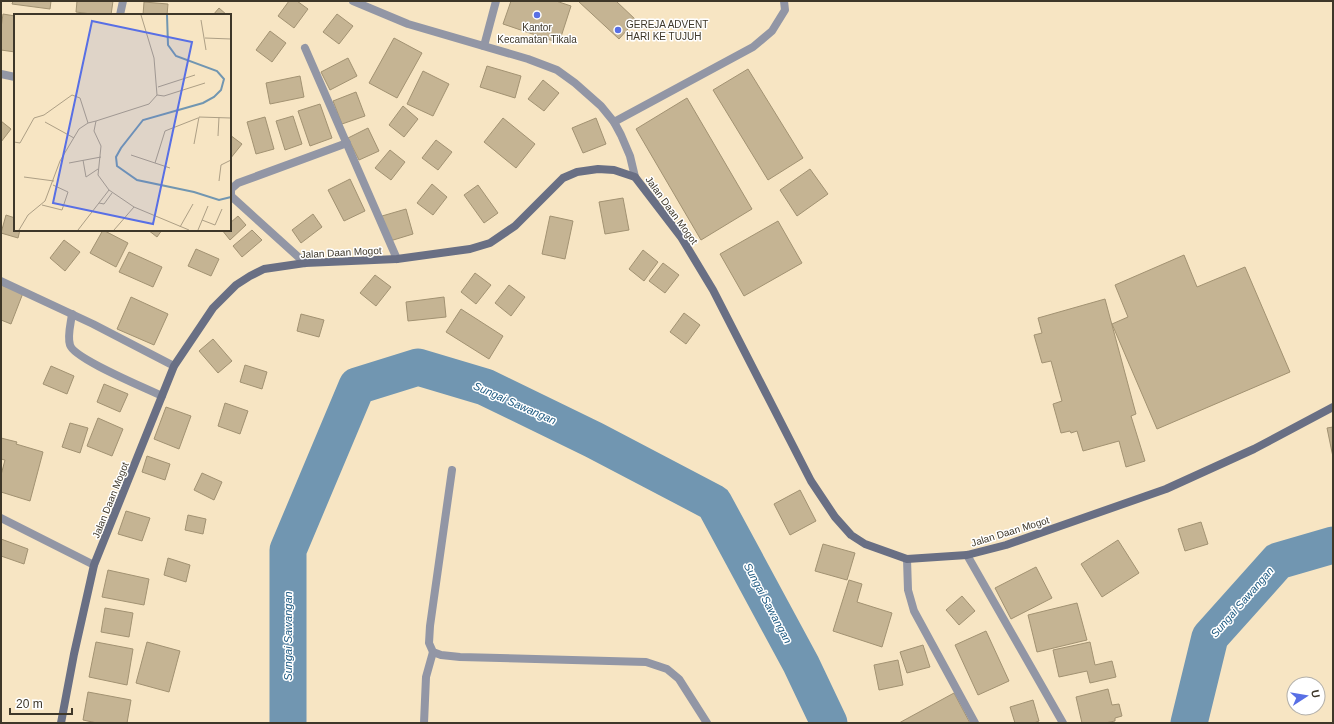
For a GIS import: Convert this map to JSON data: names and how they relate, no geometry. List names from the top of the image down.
{
  "streets": {
    "main road": ["Jalan Daan Mogot"]
  },
  "water": ["Sungai Sawangan"],
  "places": ["Kantor Kecamatan Tikala", "GEREJA ADVENT HARI KE TUJUH"],
  "scale_bar": "20 m",
  "north": "right"
}
